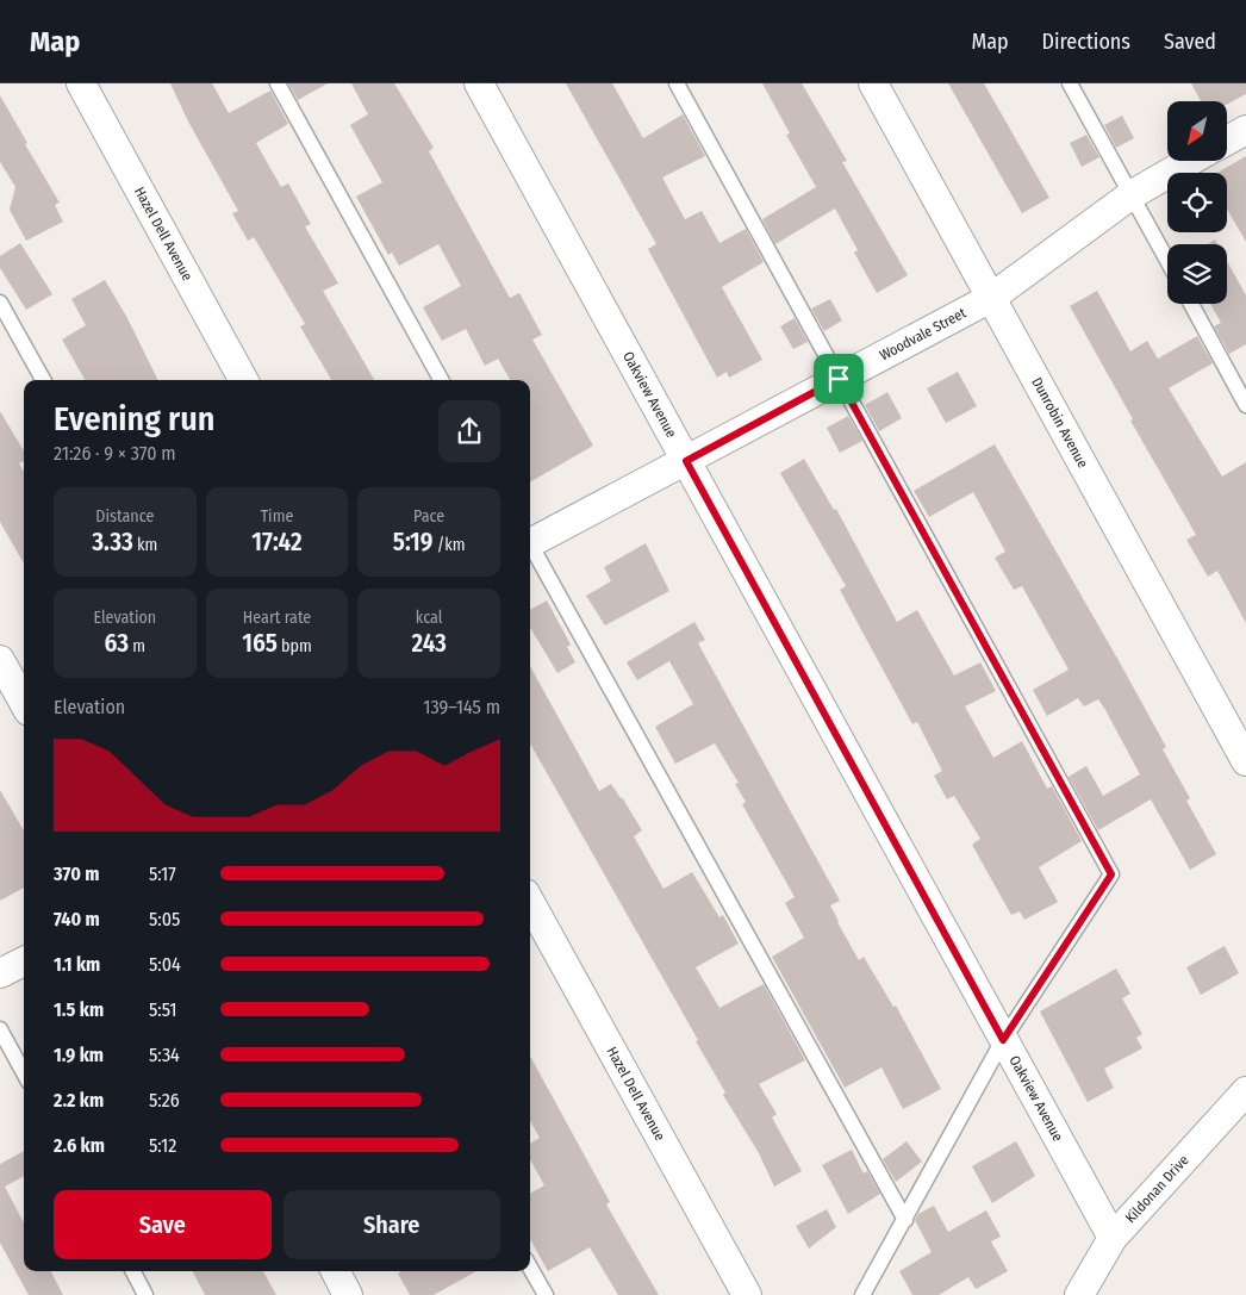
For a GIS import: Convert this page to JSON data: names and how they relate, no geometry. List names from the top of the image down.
{
  "streets": {
    "street": [
      "Hazel Dell Avenue",
      "Woodvale Street",
      "Oakview Avenue",
      "Dunrobin Avenue",
      "Kildonan Drive"
    ]
  },
  "crossings": [
    ["Woodvale Street", "Oakview Avenue"],
    ["Woodvale Street", "Dunrobin Avenue"],
    ["Oakview Avenue", "Kildonan Drive"]
  ],
  "north": "bottom left",
  "page": {
    "header": "Map",
    "nav": ["Map", "Directions", "Saved"],
    "heading": ["Evening run", "21:26 · 9 × 370 m"],
    "stats": [
      ["Distance", "3.33 km"],
      ["Time", "17:42"],
      ["Pace", "5:19 /km"],
      ["Elevation", "63 m"],
      ["Heart rate", "165 bpm"],
      ["kcal", "243"]
    ],
    "chart": ["Elevation", "139–145 m"],
    "list": [
      {
        "name": "370 m",
        "note": "5:17"
      },
      {
        "name": "740 m",
        "note": "5:05"
      },
      {
        "name": "1.1 km",
        "note": "5:04"
      },
      {
        "name": "1.5 km",
        "note": "5:51"
      },
      {
        "name": "1.9 km",
        "note": "5:34"
      },
      {
        "name": "2.2 km",
        "note": "5:26"
      },
      {
        "name": "2.6 km",
        "note": "5:12"
      }
    ],
    "buttons": ["Save", "Share"]
  }
}
